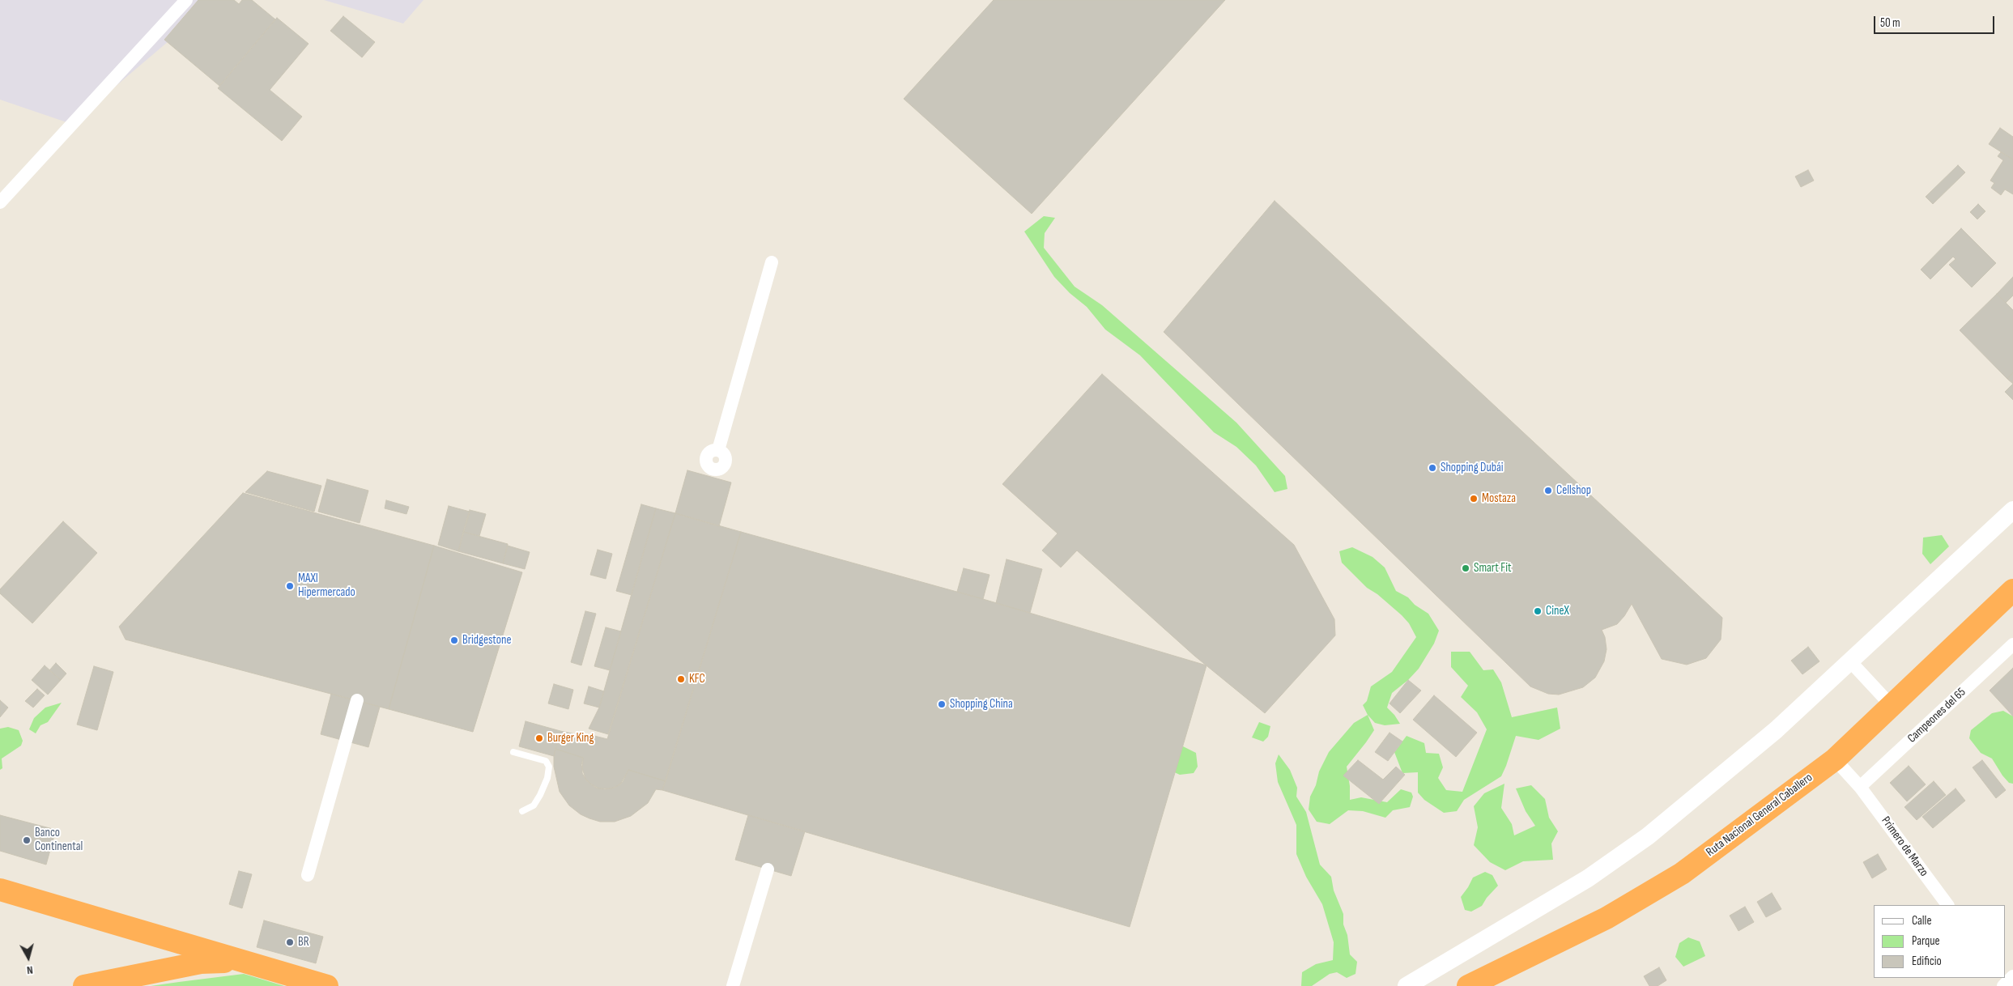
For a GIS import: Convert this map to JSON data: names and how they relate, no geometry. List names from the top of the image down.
{
  "streets": {
    "highway": ["Ruta Nacional General Caballero"],
    "street": ["Campeones del 65", "Primero de Marzo"]
  },
  "crossings": [
    ["Campeones del 65", "Primero de Marzo"],
    ["Ruta Nacional General Caballero", "Primero de Marzo"]
  ],
  "places": [
    "Shopping Dubái",
    "Cellshop",
    "Mostaza",
    "Smart Fit",
    "MAXI Hipermercado",
    "CineX",
    "Bridgestone",
    "KFC",
    "Shopping China",
    "Burger King",
    "Banco Continental",
    "BR"
  ],
  "legend": ["Calle", "Parque", "Edificio"],
  "scale_bar": "50 m",
  "north": "bottom"
}
